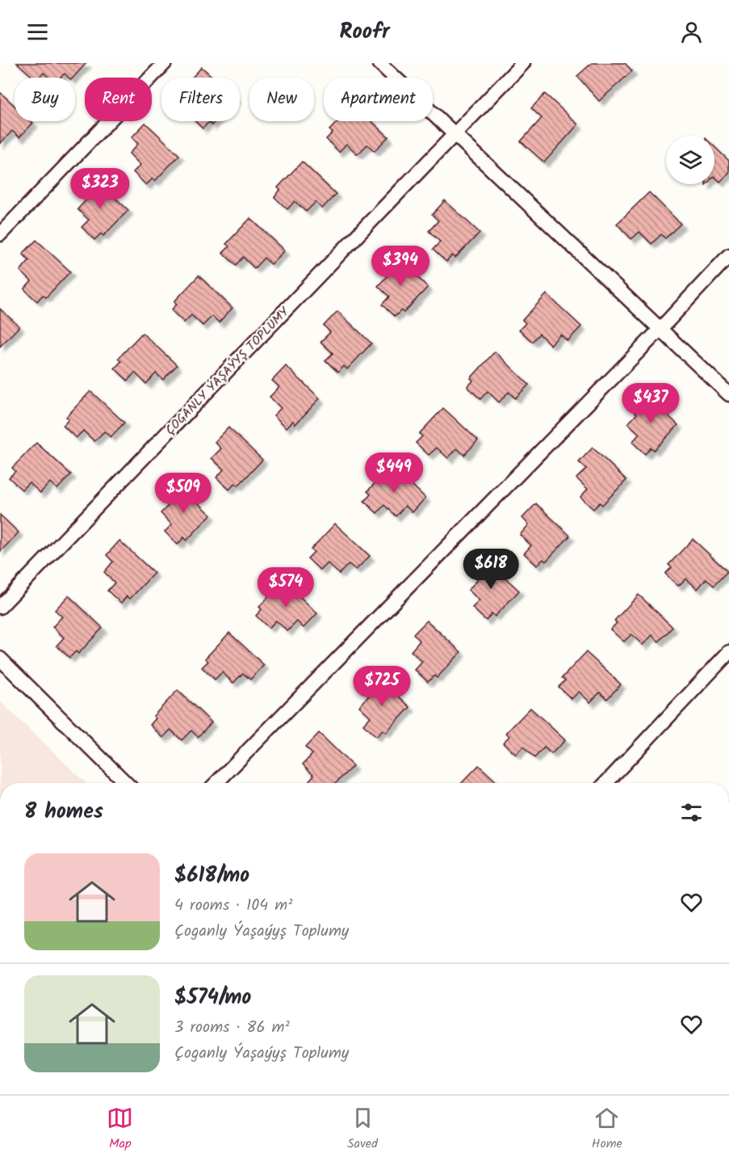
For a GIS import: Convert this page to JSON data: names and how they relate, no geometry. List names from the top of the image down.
{
  "streets": {
    "street": ["ÇOGANLY ÝAŞAÝYŞ TOPLUMY"]
  },
  "page": {
    "header": "Roofr",
    "chip": [
      "Buy",
      "Rent",
      "Filters",
      "New",
      "Apartment"
    ],
    "price": [
      "$323",
      "$394",
      "$437",
      "$449",
      "$509",
      "$618",
      "$574",
      "$725"
    ],
    "heading": "8 homes",
    "list": [
      {
        "name": "$618/mo",
        "note": "4 rooms · 104 m² · Çoganly Ýaşaýyş Toplumy"
      },
      {
        "name": "$574/mo",
        "note": "3 rooms · 86 m² · Çoganly Ýaşaýyş Toplumy"
      }
    ],
    "tabs": ["Map", "Saved", "Home"]
  }
}
